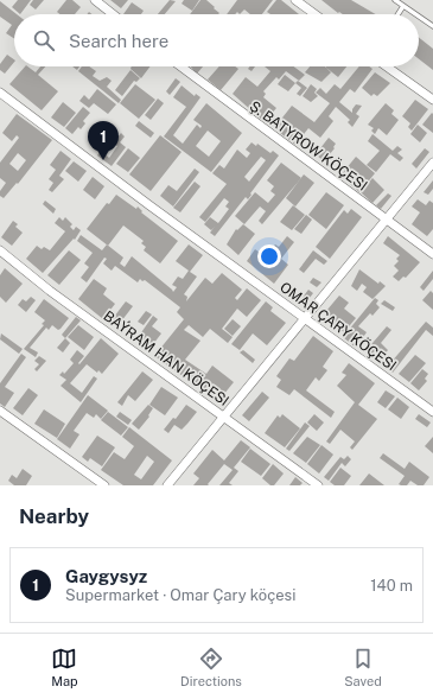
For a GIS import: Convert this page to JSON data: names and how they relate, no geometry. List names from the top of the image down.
{
  "streets": {
    "street": ["Ş. BATYROW KÖÇESI", "OMAR ÇARY KÖÇESI", "BAÝRAM HAN KÖÇESI"]
  },
  "page": {
    "search": "Search here",
    "pins": "1",
    "heading": "Nearby",
    "list": [
      {
        "mark": "1",
        "name": "Gaygysyz",
        "note": "Supermarket · Omar Çary köçesi",
        "value": "140 m"
      }
    ],
    "nav": ["Map", "Directions", "Saved"]
  }
}
